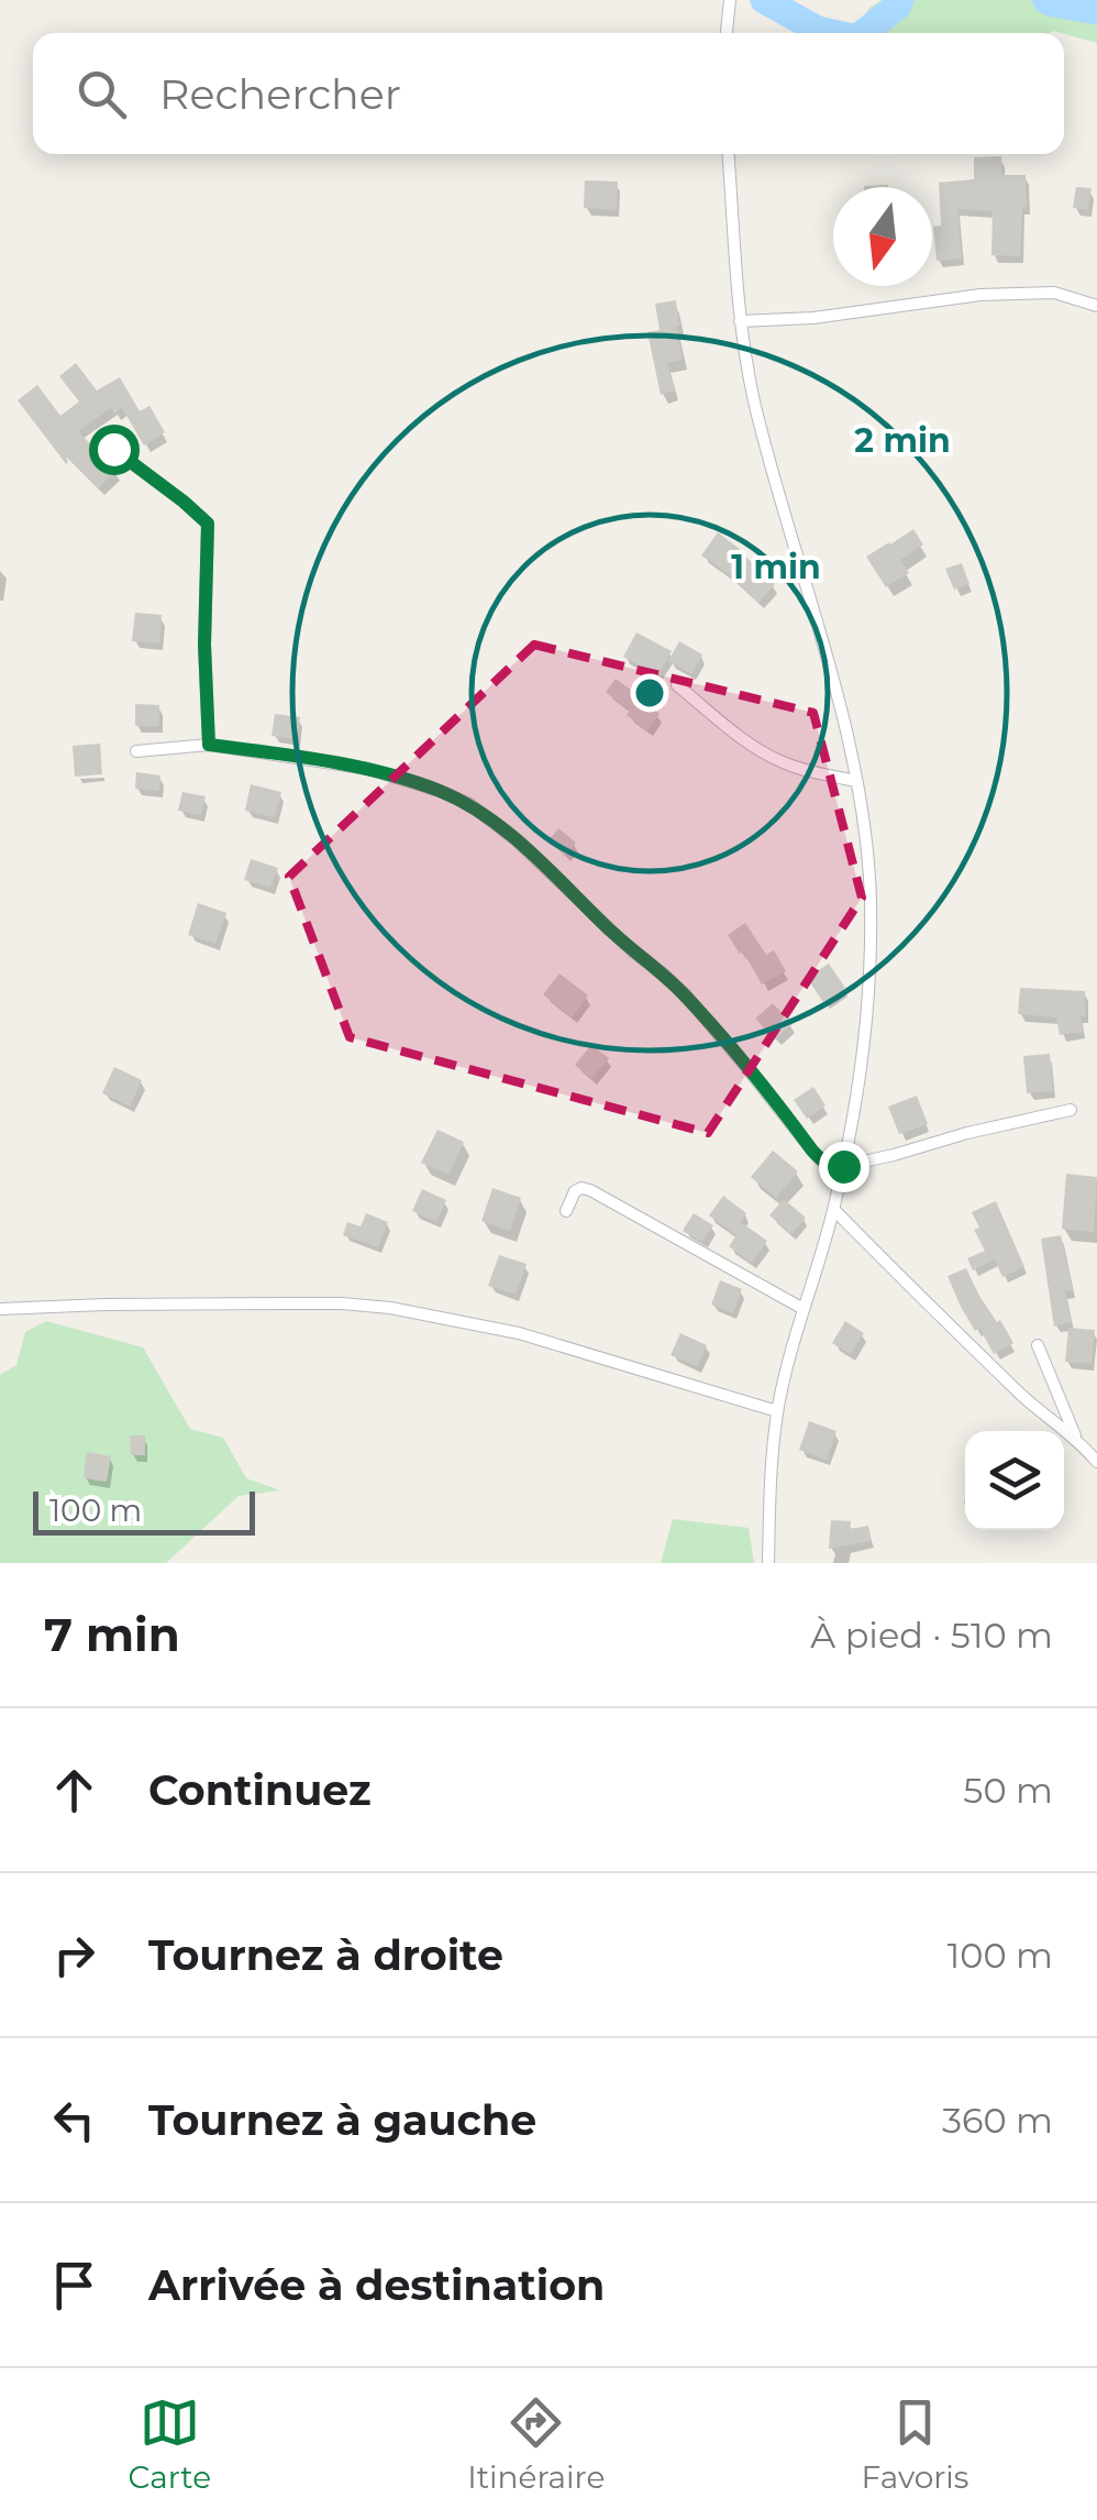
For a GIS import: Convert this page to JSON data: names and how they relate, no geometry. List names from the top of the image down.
{
  "scale_bar": "100 m",
  "north": "bottom",
  "page": {
    "search": "Rechercher",
    "scale": "100 m",
    "heading": ["7 min", "À pied · 510 m"],
    "list": [
      ["Continuez", "50 m"],
      ["Tournez à droite", "100 m"],
      ["Tournez à gauche", "360 m"],
      "Arrivée à destination"
    ],
    "nav": ["Carte", "Itinéraire", "Favoris"]
  },
  "rings": ["2 min", "1 min"]
}
